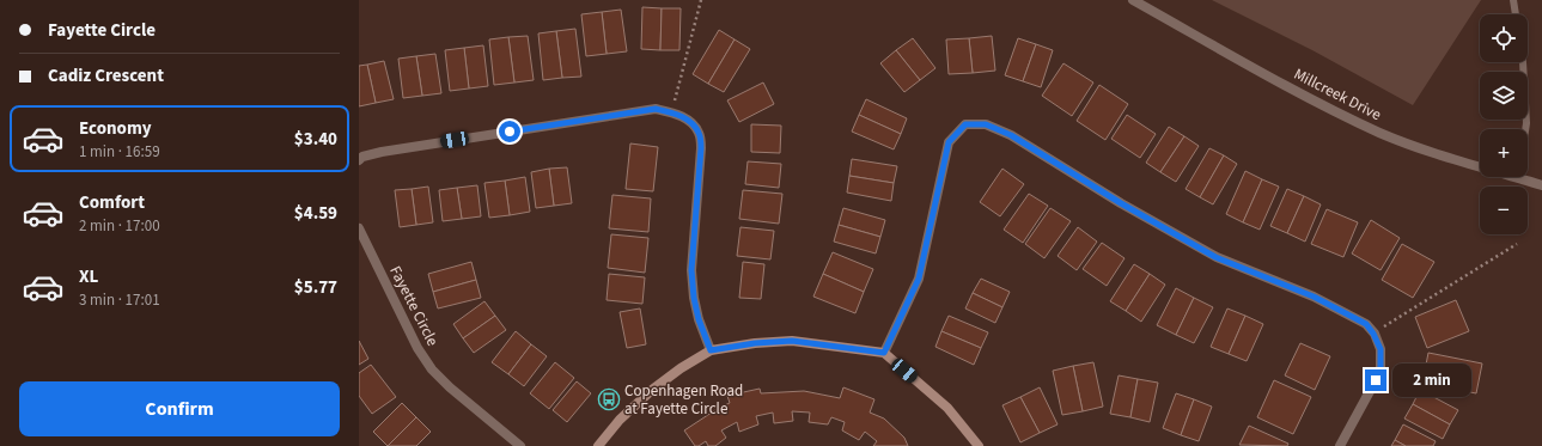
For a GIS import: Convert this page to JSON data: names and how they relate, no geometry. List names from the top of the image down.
{
  "streets": {
    "street": ["Millcreek Drive", "Fayette Circle"]
  },
  "places": {
    "bus stop": ["Copenhagen Road at Fayette Circle"]
  },
  "page": {
    "banner": ["Fayette Circle", "Cadiz Crescent"],
    "map_buttons": ["+", "−"],
    "list": [
      {
        "name": "Economy",
        "note": "1 min · 16:59",
        "value": "$3.40"
      },
      {
        "name": "Comfort",
        "note": "2 min · 17:00",
        "value": "$4.59"
      },
      {
        "name": "XL",
        "note": "3 min · 17:01",
        "value": "$5.77"
      }
    ],
    "bubble": "2 min",
    "buttons": "Confirm"
  }
}
